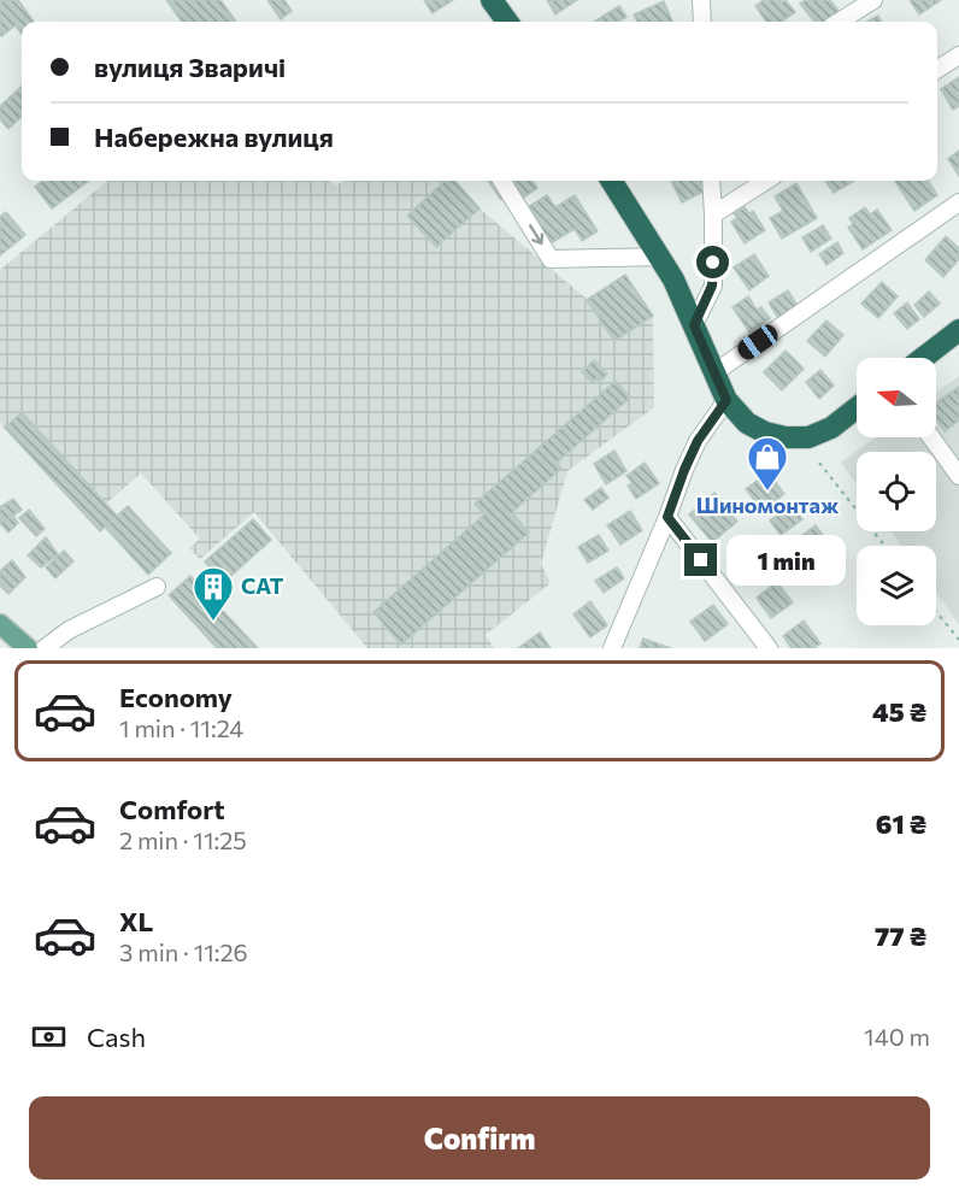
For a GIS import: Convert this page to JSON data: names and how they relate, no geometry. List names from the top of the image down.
{
  "places": {
    "shop": ["Шиномонтаж"],
    "building": ["САТ"]
  },
  "north": "left",
  "page": {
    "banner": ["вулиця Зваричі", "Набережна вулиця"],
    "bubble": "1 min",
    "list": [
      {
        "name": "Economy",
        "note": "1 min · 11:24",
        "value": "45 ₴"
      },
      {
        "name": "Comfort",
        "note": "2 min · 11:25",
        "value": "61 ₴"
      },
      {
        "name": "XL",
        "note": "3 min · 11:26",
        "value": "77 ₴"
      }
    ],
    "pay": ["Cash", "140 m"],
    "buttons": "Confirm"
  }
}
